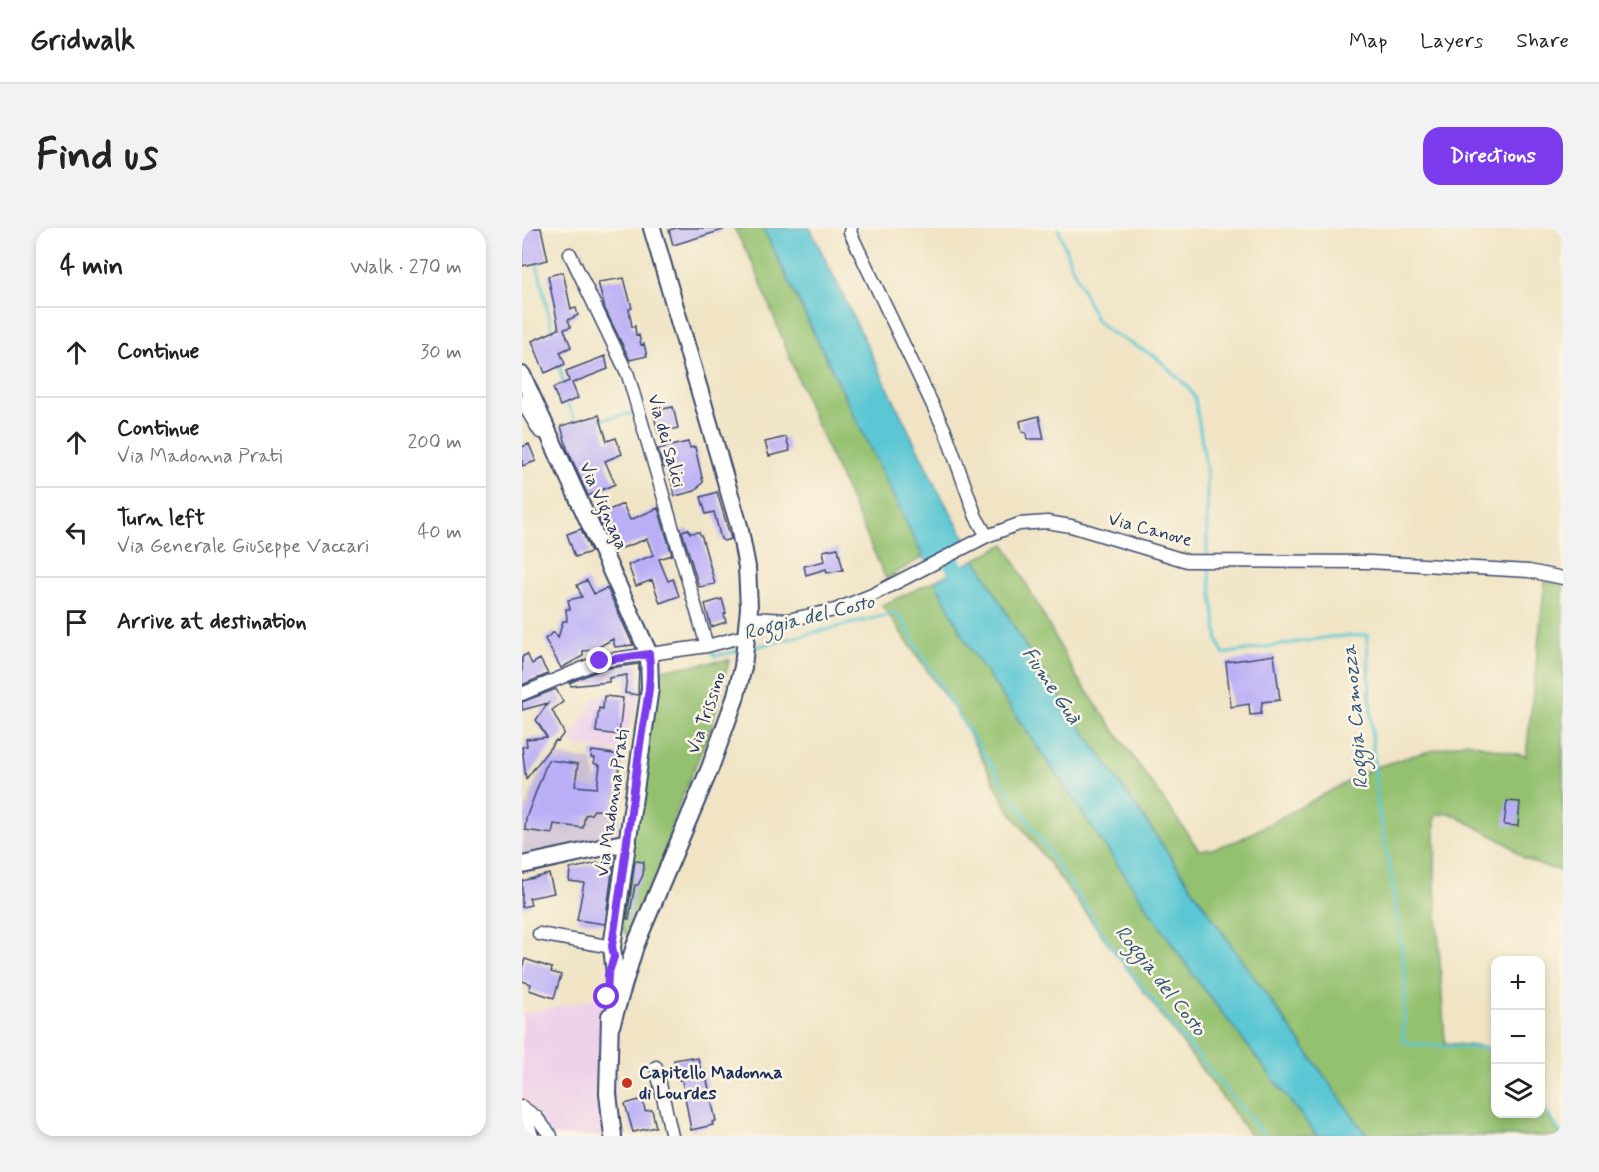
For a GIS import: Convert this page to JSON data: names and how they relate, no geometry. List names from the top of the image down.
{
  "streets": {
    "main road": ["Via Vignaga", "Via Trissino", "Via Madonna Prati"],
    "street": ["Via dei Salici", "Via Canove"]
  },
  "crossings": [
    ["Via Vignaga", "Via Madonna Prati"],
    ["Via Canove", "Via Trissino"]
  ],
  "water": ["Roggia del Costo", "Fiume Guà", "Roggia Camozza"],
  "places": ["Capitello Madonna di Lourdes"],
  "page": {
    "header": "Gridwalk",
    "nav": ["Map", "Layers", "Share"],
    "buttons": "Directions",
    "title": "Find us",
    "heading": ["4 min", "Walk · 270 m"],
    "list": [
      ["Continue", "30 m"],
      ["Continue", "Via Madonna Prati", "200 m"],
      ["Turn left", "Via Generale Giuseppe Vaccari", "40 m"],
      "Arrive at destination"
    ],
    "map_buttons": ["+", "−"]
  }
}
